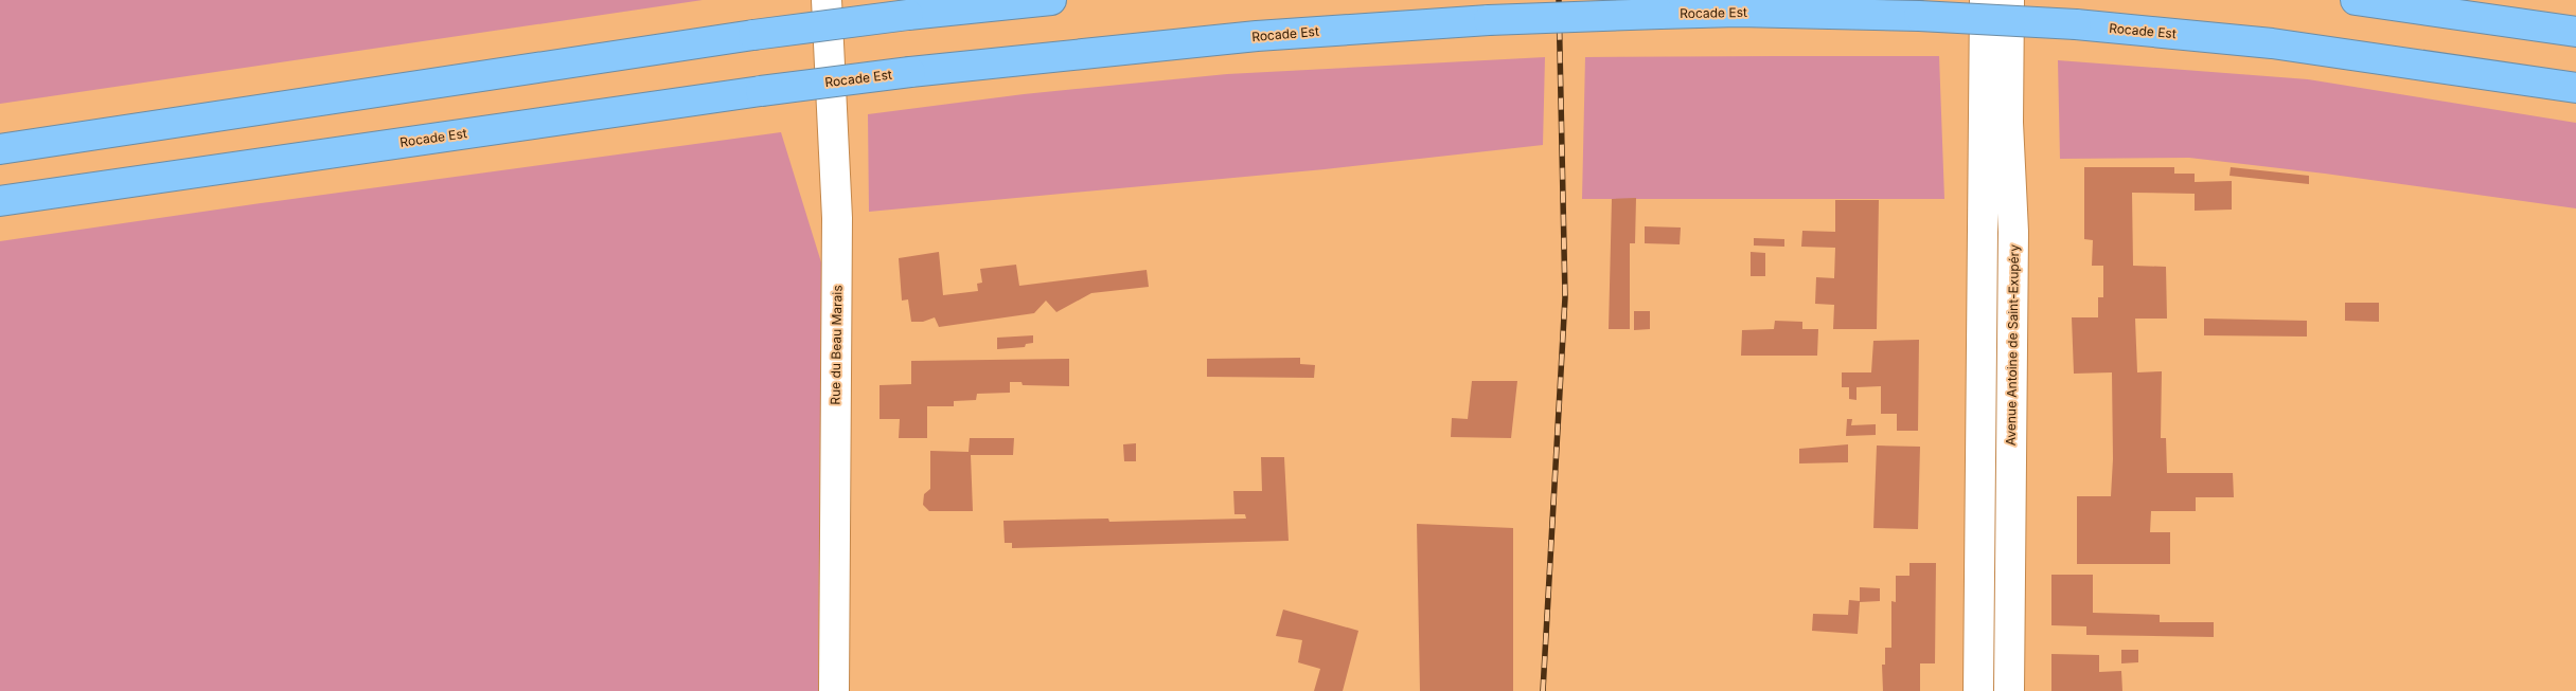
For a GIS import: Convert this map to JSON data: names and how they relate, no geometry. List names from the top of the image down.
{
  "streets": {
    "highway": ["Rocade Est"],
    "main road": ["Rue du Beau Marais", "Avenue Antoine de Saint-Exupéry"]
  }
}
